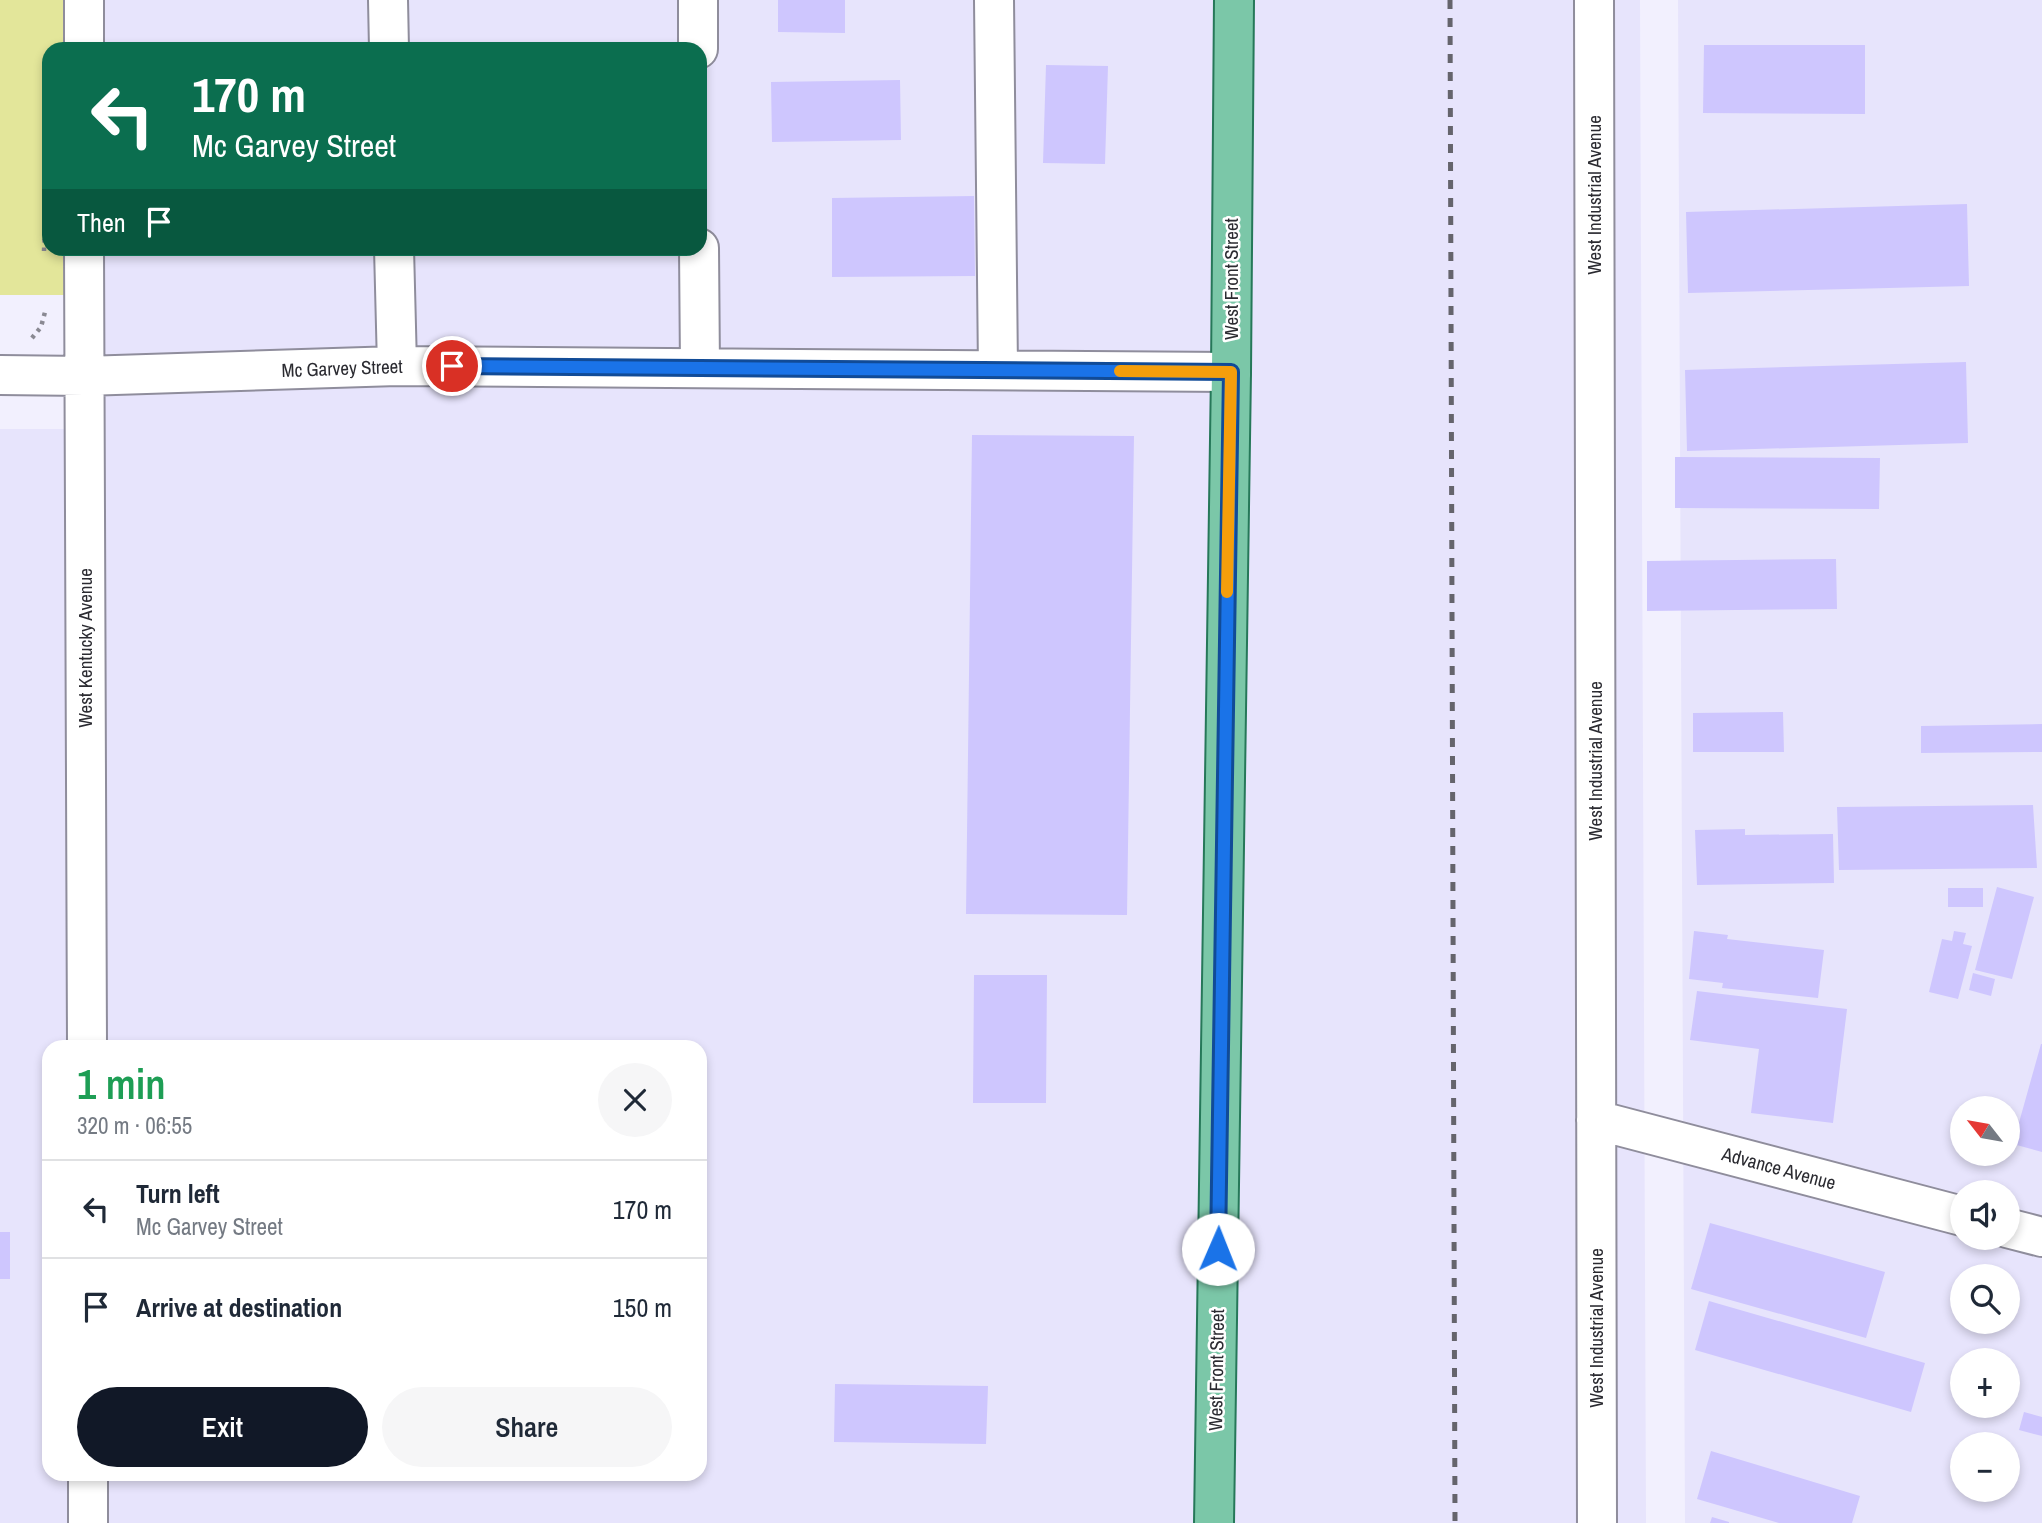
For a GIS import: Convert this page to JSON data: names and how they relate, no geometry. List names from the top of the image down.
{
  "streets": {
    "main road": ["West Front Street"],
    "street": [
      "West Industrial Avenue",
      "Mc Garvey Street",
      "West Kentucky Avenue",
      "Advance Avenue"
    ]
  },
  "crossings": [
    ["West Industrial Avenue", "Advance Avenue"],
    ["West Front Street", "Mc Garvey Street"],
    ["Mc Garvey Street", "West Kentucky Avenue"]
  ],
  "north": "top left",
  "page": {
    "turn": ["170 m", "Mc Garvey Street"],
    "then": "Then",
    "heading": ["1 min", "320 m · 06:55"],
    "map_buttons": ["+", "−"],
    "list": [
      {
        "name": "Turn left",
        "note": "Mc Garvey Street",
        "value": "170 m"
      },
      {
        "name": "Arrive at destination",
        "value": "150 m"
      }
    ],
    "buttons": ["Exit", "Share"]
  }
}
